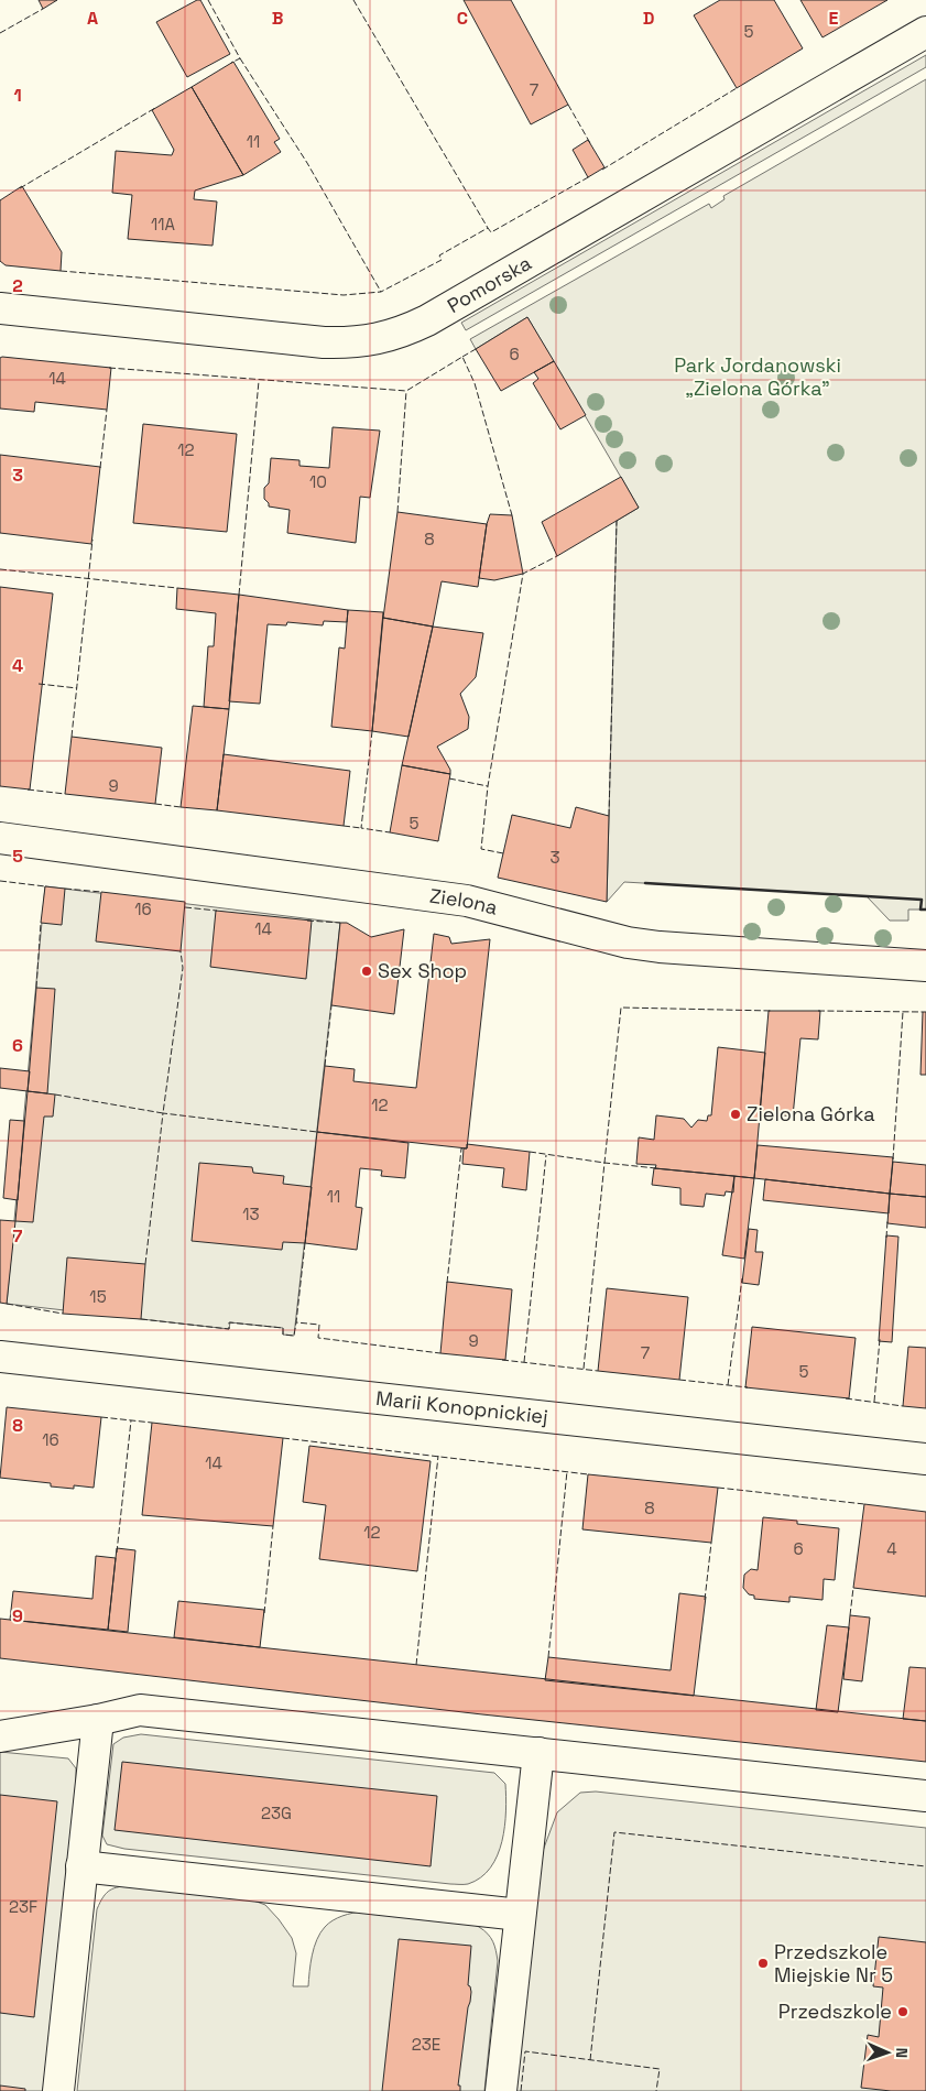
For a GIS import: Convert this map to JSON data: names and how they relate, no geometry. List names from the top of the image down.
{
  "streets": {
    "street": ["Pomorska", "Zielona", "Marii Konopnickiej"]
  },
  "parks": ["Park Jordanowski „Zielona Górka”"],
  "places": [
    "Sex Shop",
    "Zielona Górka",
    "Przedszkole Miejskie Nr 5",
    "Przedszkole"
  ],
  "house_numbers": [
    "5",
    "7",
    "11",
    "11A",
    "6",
    "14",
    "12",
    "10",
    "8",
    "9",
    "5",
    "3",
    "16",
    "14",
    "12",
    "11",
    "13",
    "15",
    "9",
    "7",
    "5",
    "16",
    "14",
    "8",
    "12",
    "6",
    "4",
    "23G",
    "23F",
    "23E"
  ],
  "north": "right",
  "grid": {
    "columns": [
      "A",
      "B",
      "C",
      "D",
      "E"
    ],
    "rows": [
      "1",
      "2",
      "3",
      "4",
      "5",
      "6",
      "7",
      "8",
      "9"
    ]
  }
}
